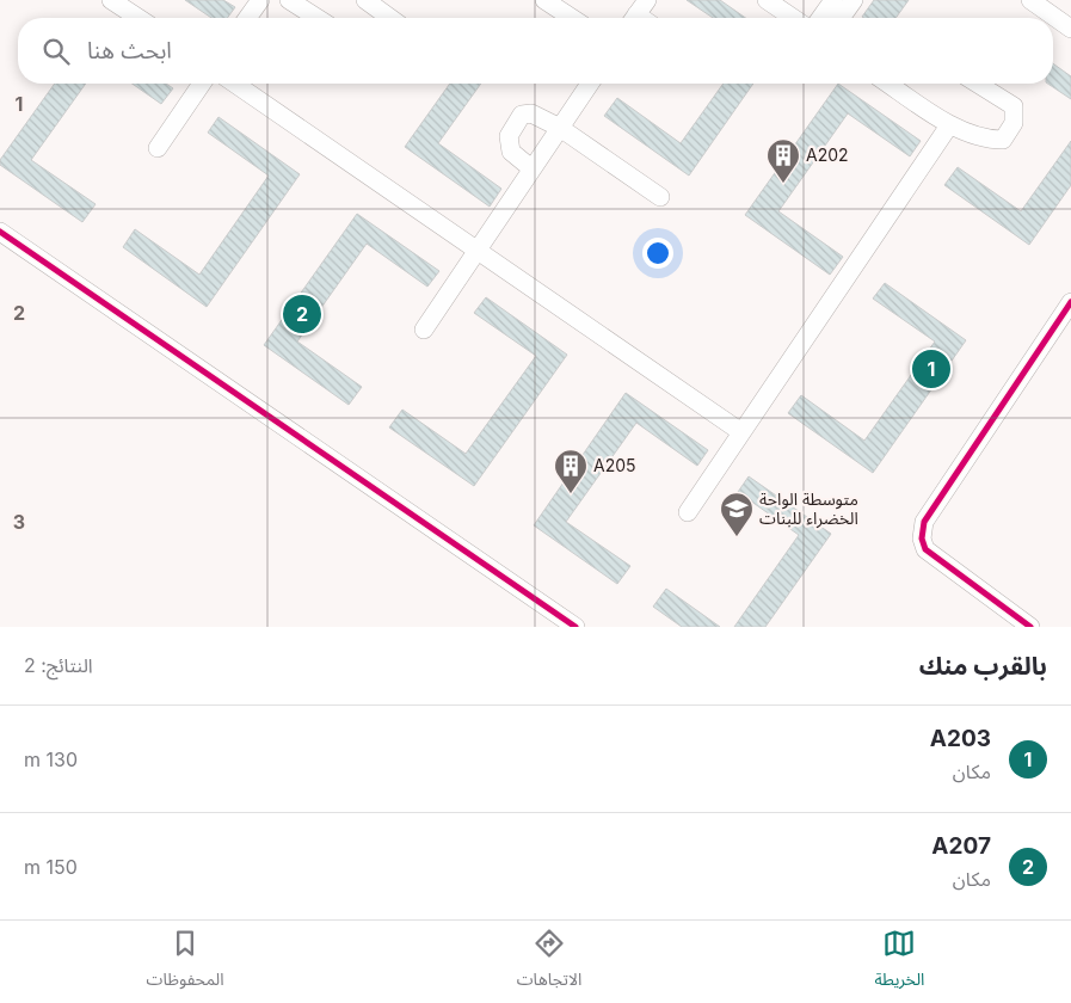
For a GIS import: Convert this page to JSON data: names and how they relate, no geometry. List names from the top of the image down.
{
  "places": {
    "building": ["A202", "A205"],
    "school or university": ["متوسطة الواحة الخضراء للبنات"]
  },
  "page": {
    "search": "ابحث هنا",
    "pins": ["2", "1"],
    "heading": ["بالقرب منك", "النتائج: 2"],
    "list": [
      {
        "mark": "1",
        "name": "A203",
        "note": "مكان",
        "value": "130 m"
      },
      {
        "mark": "2",
        "name": "A207",
        "note": "مكان",
        "value": "150 m"
      }
    ],
    "nav": ["الخريطة", "الاتجاهات", "المحفوظات"]
  },
  "grid": {
    "rows": ["1", "2", "3"]
  }
}
